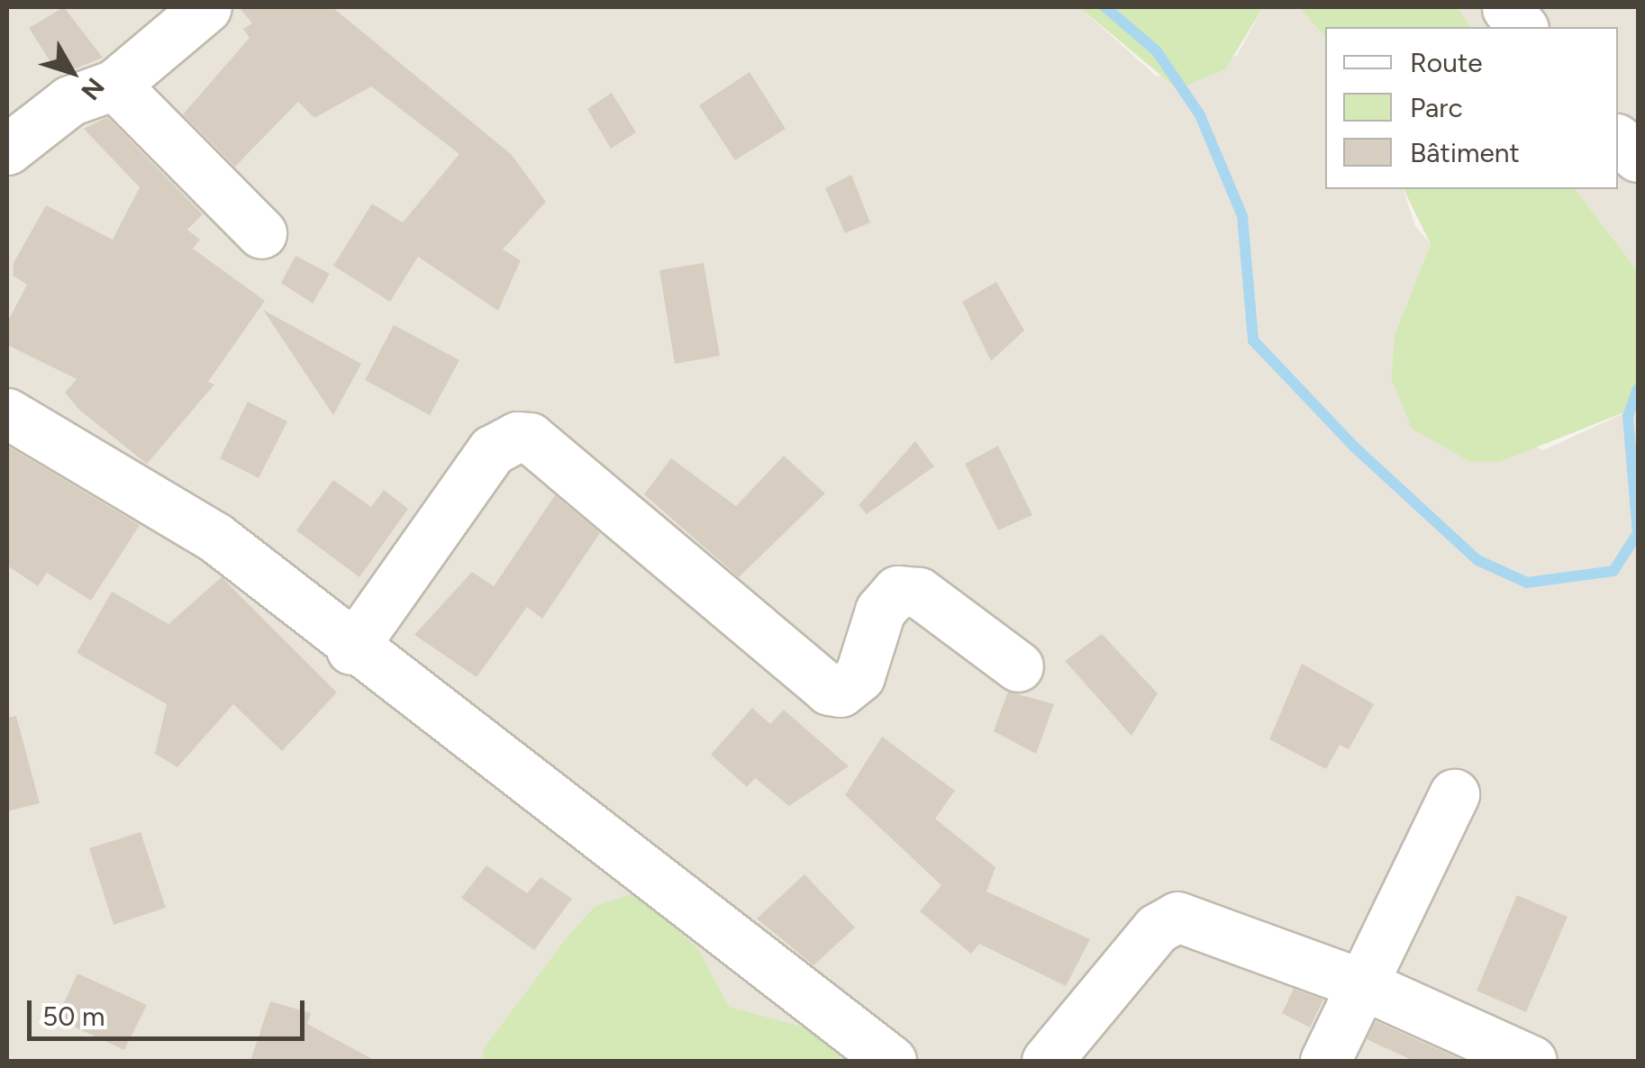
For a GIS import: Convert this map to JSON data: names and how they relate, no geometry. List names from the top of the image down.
{
  "legend": ["Route", "Parc", "Bâtiment"],
  "scale_bar": "50 m",
  "north": "bottom right"
}
